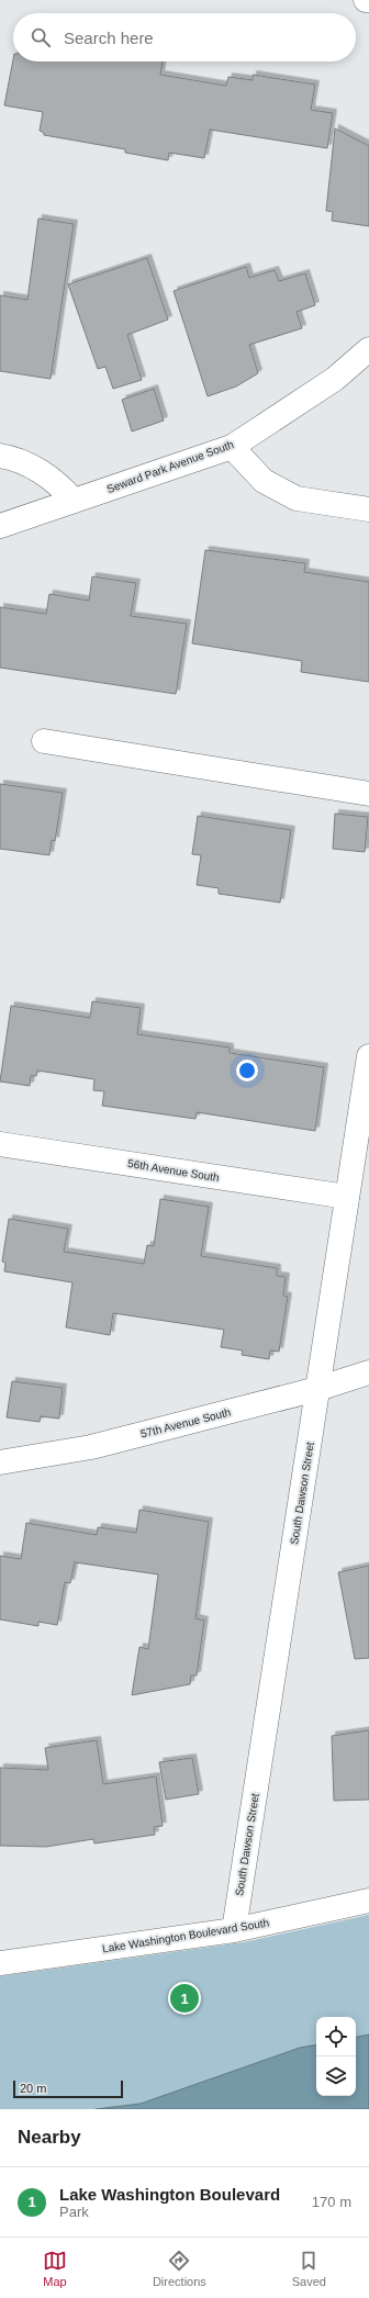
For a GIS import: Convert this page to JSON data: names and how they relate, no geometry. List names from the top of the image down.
{
  "streets": {
    "street": [
      "Seward Park Avenue South",
      "56th Avenue South",
      "57th Avenue South",
      "South Dawson Street",
      "Lake Washington Boulevard South"
    ]
  },
  "crossings": [
    ["56th Avenue South", "South Dawson Street"],
    ["57th Avenue South", "South Dawson Street"],
    ["South Dawson Street", "Lake Washington Boulevard South"]
  ],
  "scale_bar": "20 m",
  "page": {
    "search": "Search here",
    "pins": "1",
    "scale": "20 m",
    "heading": "Nearby",
    "list": [
      {
        "mark": "1",
        "name": "Lake Washington Boulevard",
        "note": "Park",
        "value": "170 m"
      }
    ],
    "nav": ["Map", "Directions", "Saved"]
  }
}
